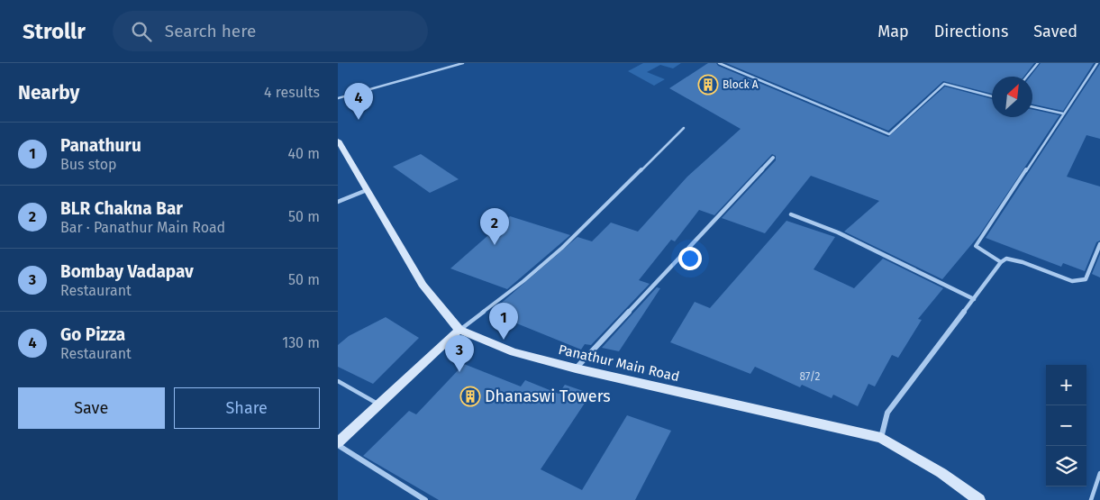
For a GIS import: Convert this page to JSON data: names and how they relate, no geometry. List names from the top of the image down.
{
  "streets": {
    "street": ["Panathur Main Road"]
  },
  "places": {
    "building": ["Block A", "Dhanaswi Towers"]
  },
  "house_numbers": ["87/2"],
  "north": "top right",
  "page": {
    "header": "Strollr",
    "search": "Search here",
    "nav": ["Map", "Directions", "Saved"],
    "heading": ["Nearby", "4 results"],
    "pins": [
      "4",
      "2",
      "1",
      "3"
    ],
    "list": [
      {
        "mark": "1",
        "name": "Panathuru",
        "note": "Bus stop",
        "value": "40 m"
      },
      {
        "mark": "2",
        "name": "BLR Chakna Bar",
        "note": "Bar · Panathur Main Road",
        "value": "50 m"
      },
      {
        "mark": "3",
        "name": "Bombay Vadapav",
        "note": "Restaurant",
        "value": "50 m"
      },
      {
        "mark": "4",
        "name": "Go Pizza",
        "note": "Restaurant",
        "value": "130 m"
      }
    ],
    "map_buttons": ["+", "−"],
    "buttons": ["Save", "Share"]
  }
}
